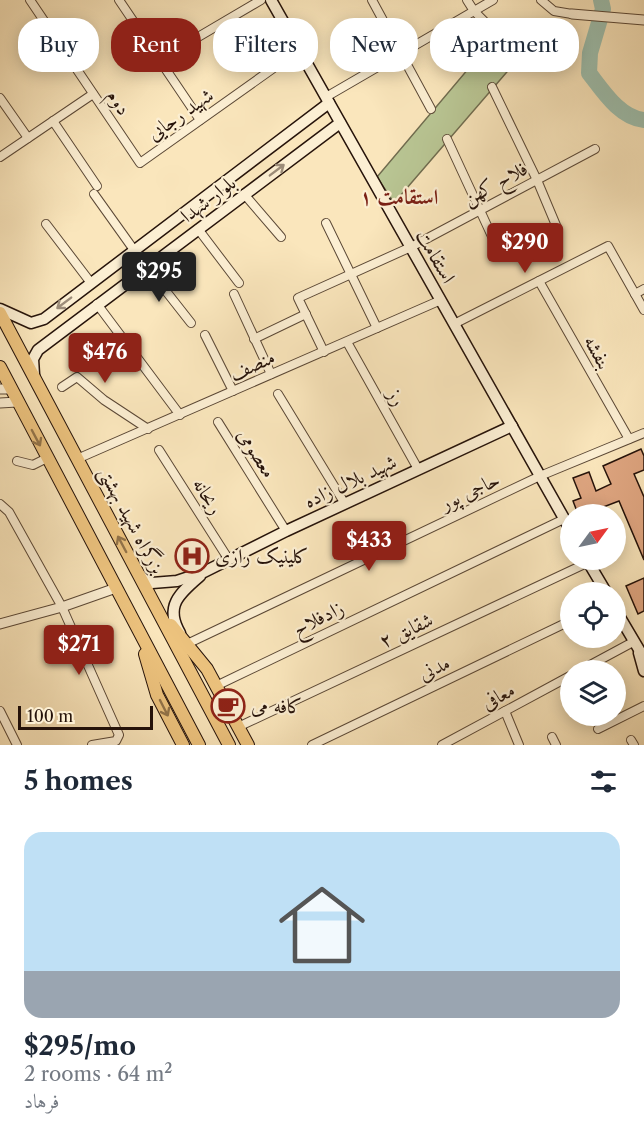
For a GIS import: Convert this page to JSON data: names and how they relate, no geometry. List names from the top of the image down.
{
  "streets": {
    "highway": ["بزرگراه شهید بهشتی"],
    "main road": ["بلوار شهدا", "استقامت", "شهید بلال زاده"],
    "street": [
      "دوم",
      "شهید رجایی",
      "فلاح کهن",
      "بنفشه",
      "منصف",
      "رز",
      "معصومی",
      "حاجی پور",
      "ریحانه",
      "زادفلاح",
      "شقایق ۲",
      "مدنی",
      "معافی"
    ]
  },
  "crossings": [
    ["دوم", "شهید رجایی"],
    ["فلاح کهن", "استقامت"],
    ["بلوار شهدا", "استقامت"],
    ["بلوار شهدا", "بزرگراه شهید بهشتی"],
    ["استقامت", "منصف"],
    ["استقامت", "شهید بلال زاده"],
    ["استقامت", "حاجی پور"],
    ["منصف", "رز"],
    ["منصف", "بزرگراه شهید بهشتی"],
    ["رز", "شهید بلال زاده"],
    ["معصومی", "شهید بلال زاده"],
    ["شهید بلال زاده", "حاجی پور"],
    ["شهید بلال زاده", "ریحانه"],
    ["شهید بلال زاده", "بزرگراه شهید بهشتی"]
  ],
  "districts": ["استقامت ۱"],
  "places": {
    "hospital": ["کلینیک رازی"],
    "cafe": ["کافه می"]
  },
  "scale_bar": "100 m",
  "north": "top right",
  "page": {
    "chip": [
      "Buy",
      "Rent",
      "Filters",
      "New",
      "Apartment"
    ],
    "price": [
      "$290",
      "$295",
      "$476",
      "$433",
      "$271"
    ],
    "scale": "100 m",
    "heading": "5 homes",
    "list": [
      {
        "name": "$295/mo",
        "note": "2 rooms · 64 m² · فرهاد"
      }
    ]
  }
}
